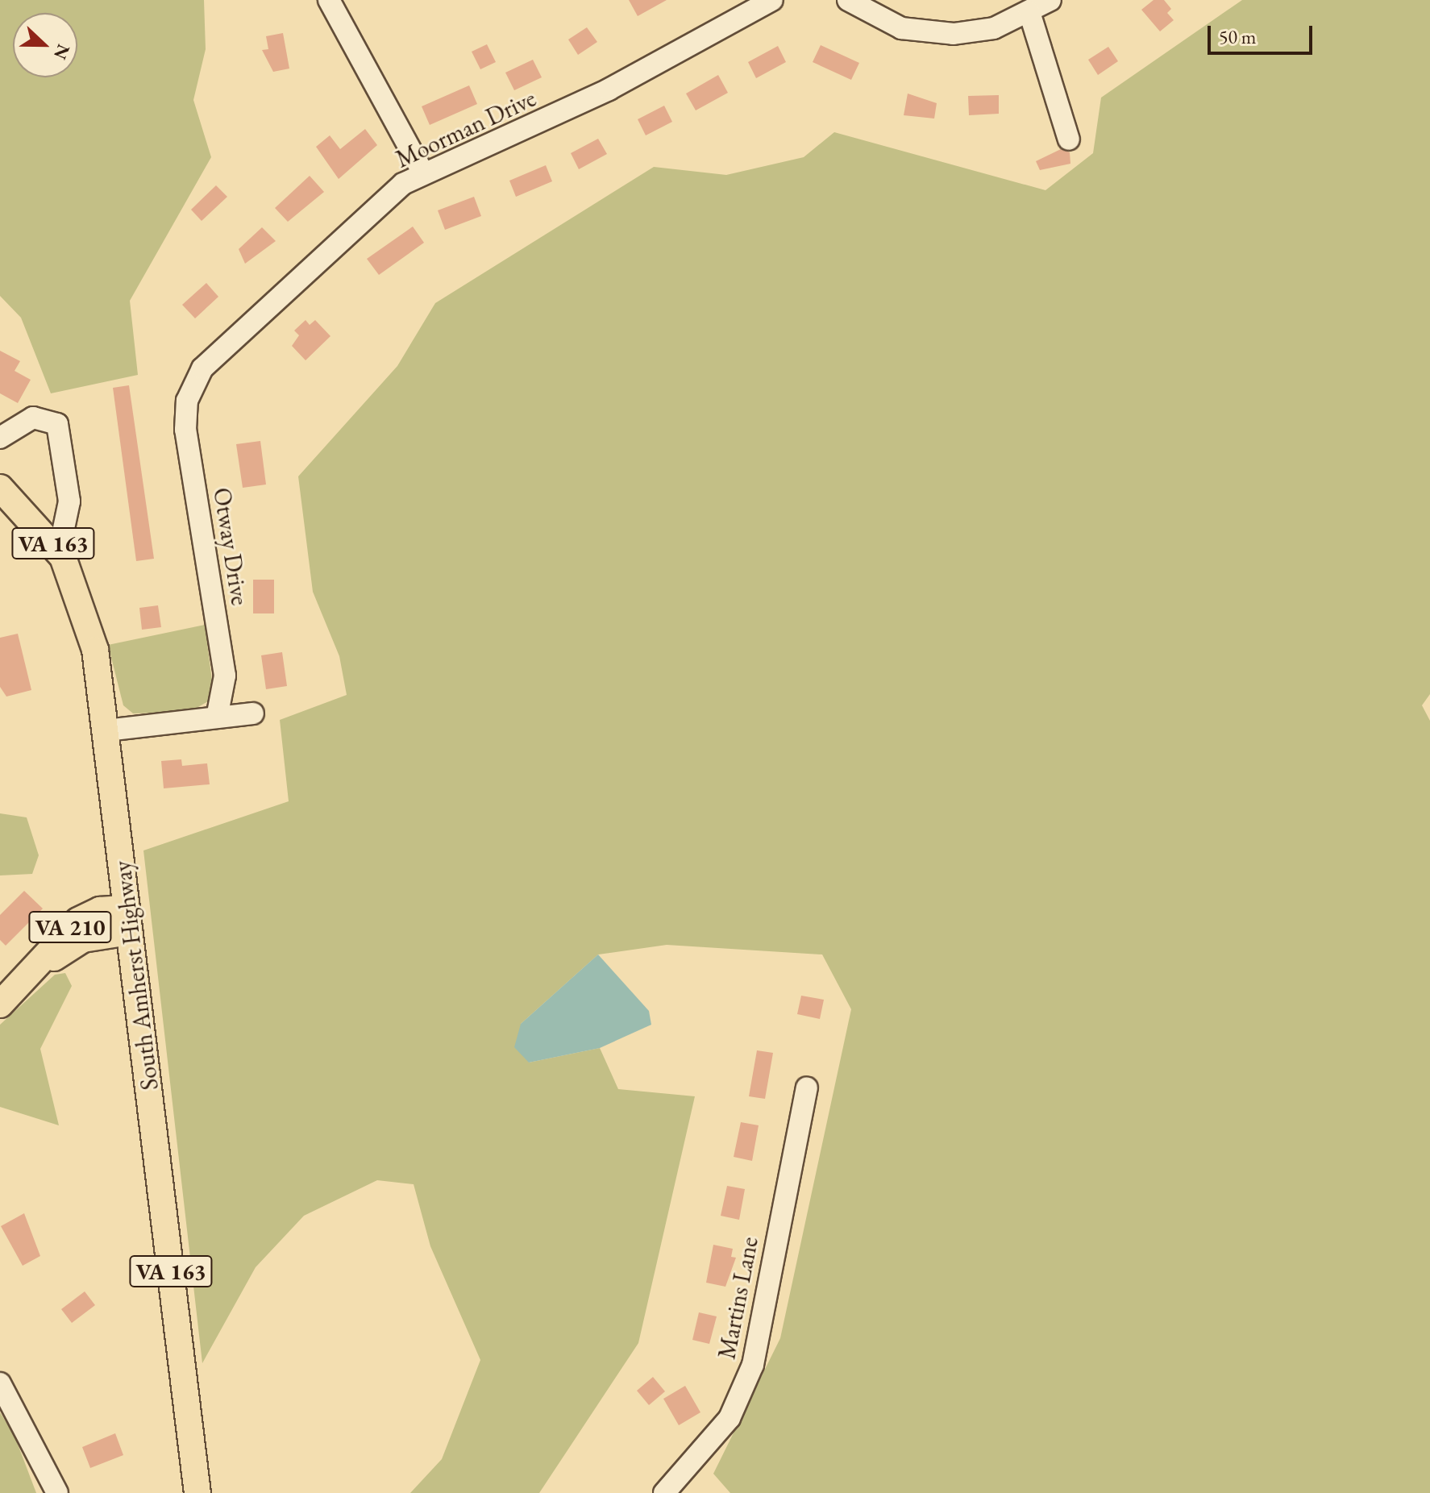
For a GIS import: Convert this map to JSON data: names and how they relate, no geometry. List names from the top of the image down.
{
  "streets": {
    "main road": ["VA 163", "VA 210", "South Amherst Highway"],
    "street": ["Moorman Drive", "Otway Drive", "Martins Lane"]
  },
  "crossings": [
    ["Moorman Drive", "Otway Drive"],
    ["VA 210", "South Amherst Highway"]
  ],
  "scale_bar": "50 m",
  "north": "right"
}
